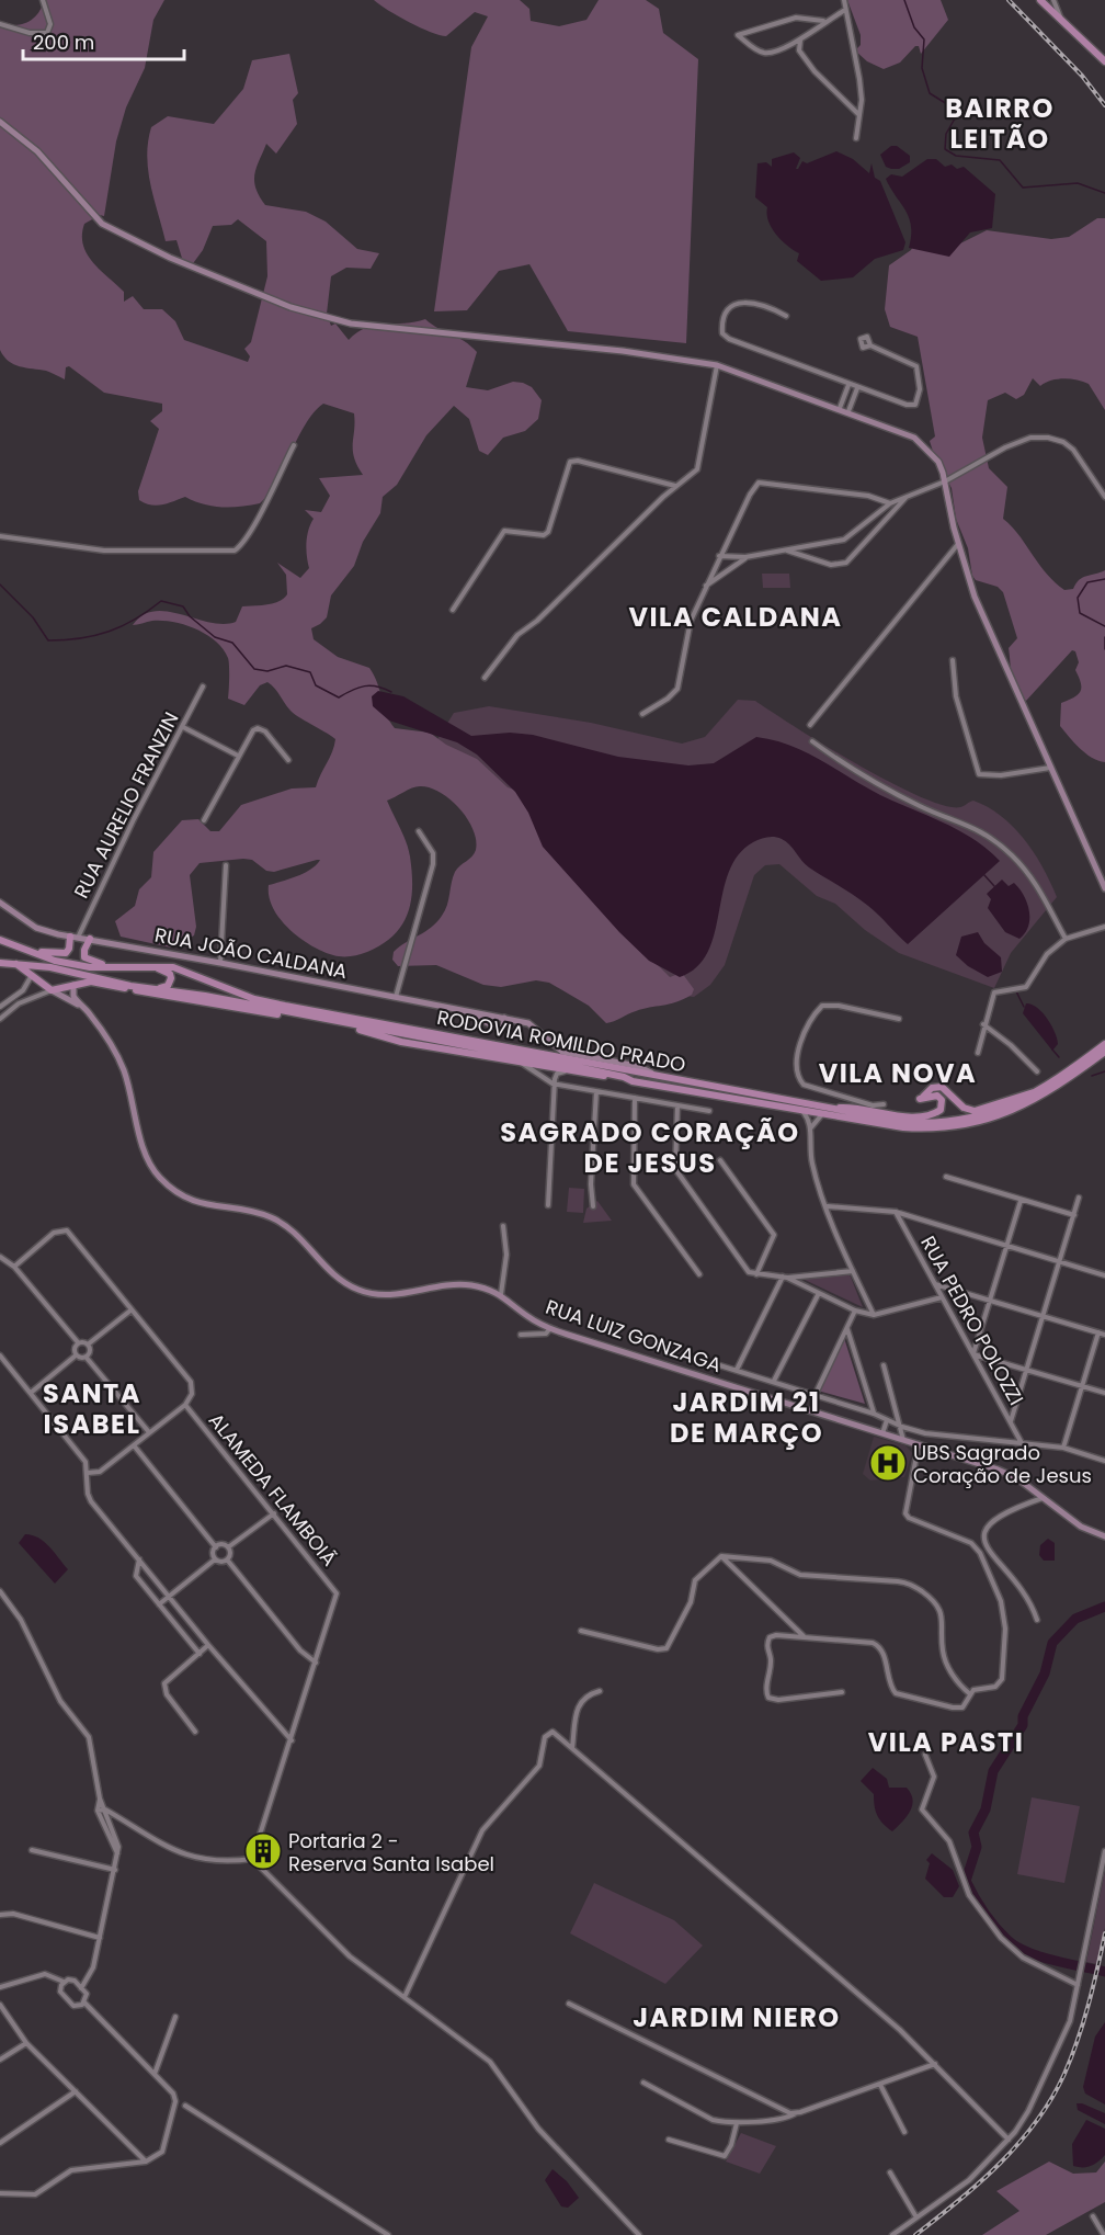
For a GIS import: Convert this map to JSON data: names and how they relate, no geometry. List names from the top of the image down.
{
  "streets": {
    "main road": ["RODOVIA ROMILDO PRADO"],
    "street": [
      "RUA AURELIO FRANZIN",
      "RUA JOÃO CALDANA",
      "RUA PEDRO POLOZZI",
      "RUA LUIZ GONZAGA",
      "ALAMEDA FLAMBOIÃ"
    ]
  },
  "crossings": [
    ["RUA AURELIO FRANZIN", "RUA JOÃO CALDANA"],
    ["RUA JOÃO CALDANA", "RODOVIA ROMILDO PRADO"]
  ],
  "districts": [
    "BAIRRO LEITÃO",
    "VILA CALDANA",
    "VILA NOVA",
    "SAGRADO CORAÇÃO DE JESUS",
    "SANTA ISABEL",
    "JARDIM 21 DE MARÇO",
    "VILA PASTI",
    "JARDIM NIERO"
  ],
  "places": {
    "hospital": ["UBS Sagrado Coração de Jesus"],
    "building": ["Portaria 2 - Reserva Santa Isabel"]
  },
  "scale_bar": "200 m"
}
